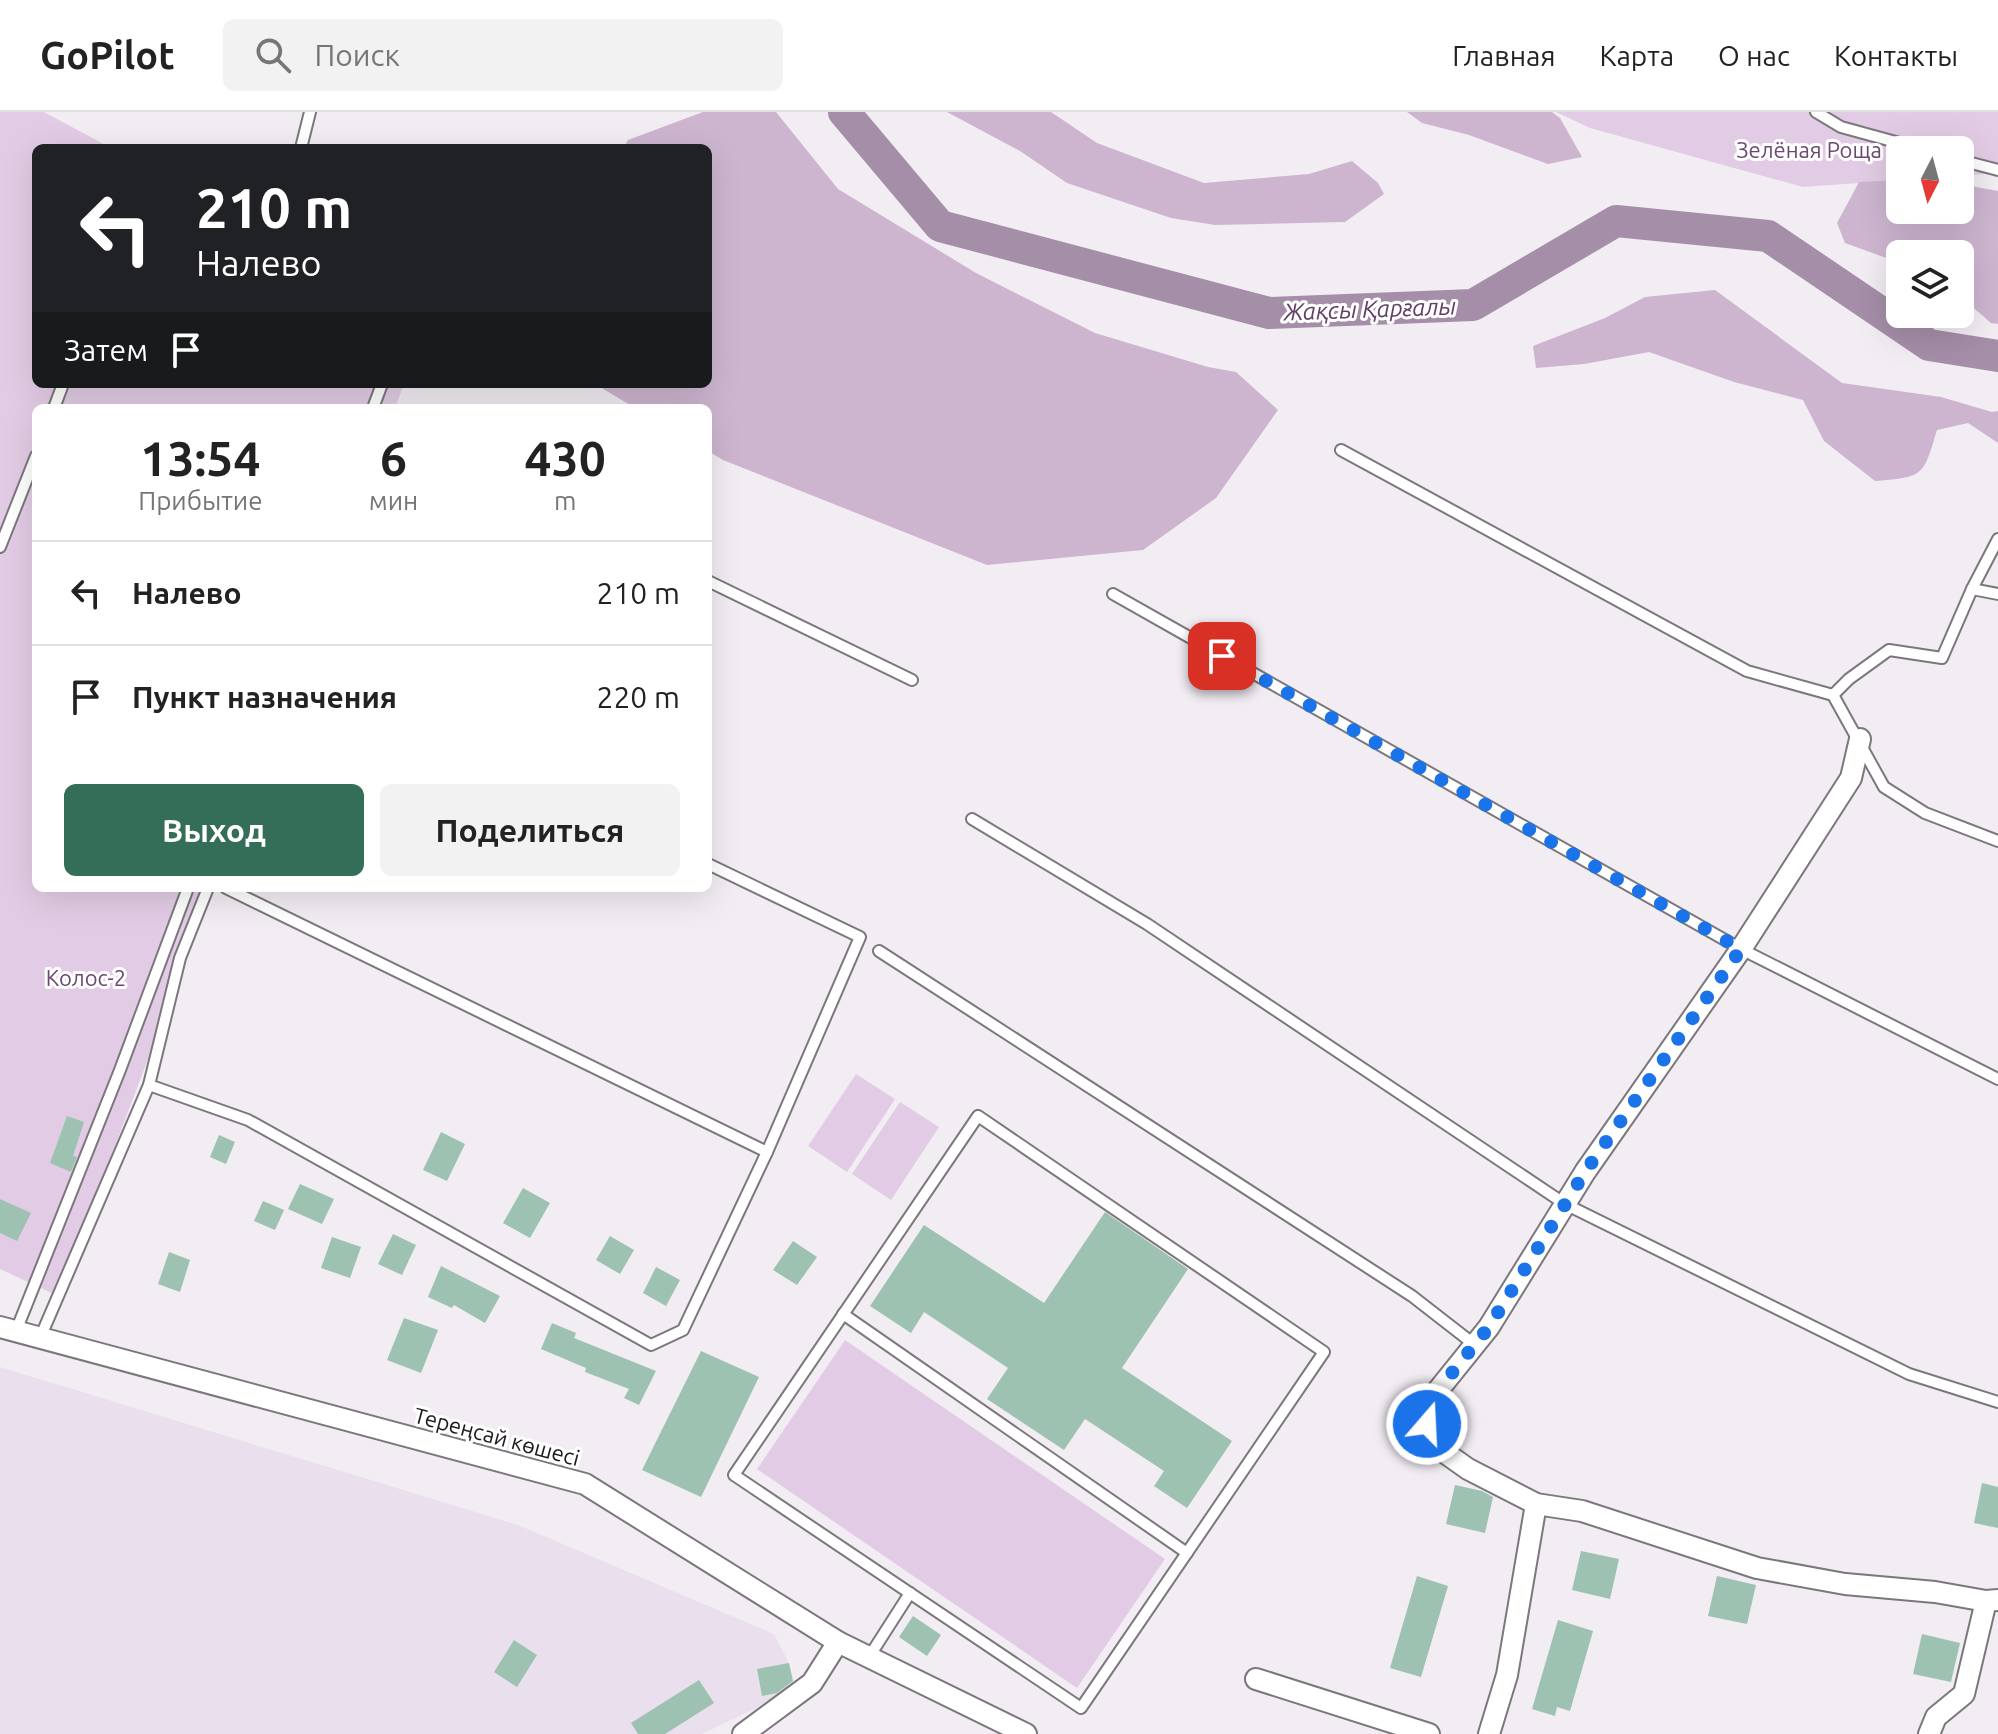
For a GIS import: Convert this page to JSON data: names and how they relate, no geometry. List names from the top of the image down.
{
  "streets": {
    "street": ["Тереңсай көшесі"]
  },
  "water": ["Жақсы Қарғалы"],
  "parks": ["Зелёная Роща", "Колос-2"],
  "north": "bottom",
  "page": {
    "header": "GoPilot",
    "search": "Поиск",
    "nav": [
      "Главная",
      "Карта",
      "О нас",
      "Контакты"
    ],
    "turn": ["210 m", "Налево"],
    "then": "Затем",
    "eta": [
      "13:54",
      "Прибытие",
      "6",
      "мин",
      "430",
      "m"
    ],
    "list": [
      {
        "name": "Налево",
        "value": "210 m"
      },
      {
        "name": "Пункт назначения",
        "value": "220 m"
      }
    ],
    "buttons": ["Выход", "Поделиться"]
  }
}
